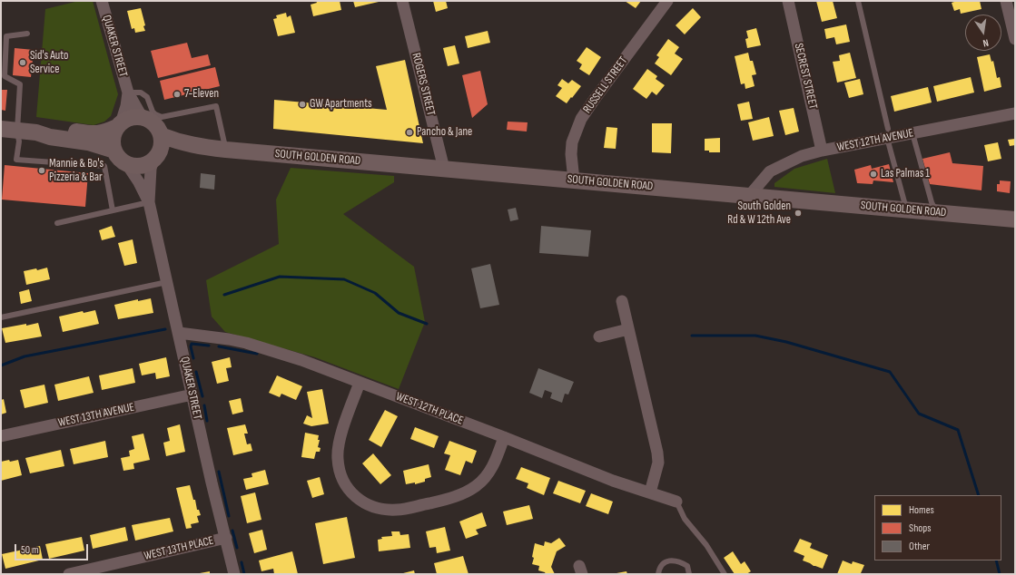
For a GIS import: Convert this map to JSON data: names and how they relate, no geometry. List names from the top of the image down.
{
  "streets": {
    "main road": ["SOUTH GOLDEN ROAD"],
    "street": [
      "QUAKER STREET",
      "SECREST STREET",
      "ROGERS STREET",
      "RUSSELL STREET",
      "WEST 12TH AVENUE",
      "WEST 12TH PLACE",
      "WEST 13TH AVENUE",
      "WEST 13TH PLACE"
    ]
  },
  "crossings": [
    ["QUAKER STREET", "SOUTH GOLDEN ROAD"],
    ["QUAKER STREET", "WEST 12TH PLACE"],
    ["QUAKER STREET", "WEST 13TH AVENUE"],
    ["QUAKER STREET", "WEST 13TH PLACE"],
    ["SECREST STREET", "WEST 12TH AVENUE"],
    ["ROGERS STREET", "SOUTH GOLDEN ROAD"],
    ["RUSSELL STREET", "SOUTH GOLDEN ROAD"],
    ["WEST 12TH AVENUE", "SOUTH GOLDEN ROAD"]
  ],
  "places": [
    "Sid's Auto Service",
    "7-Eleven",
    "GW Apartments",
    "Pancho & Jane",
    "Mannie & Bo's Pizzeria & Bar",
    "Las Palmas 1",
    "South Golden Rd & W 12th Ave"
  ],
  "legend": ["Homes", "Shops", "Other"],
  "scale_bar": "50 m",
  "north": "bottom"
}
